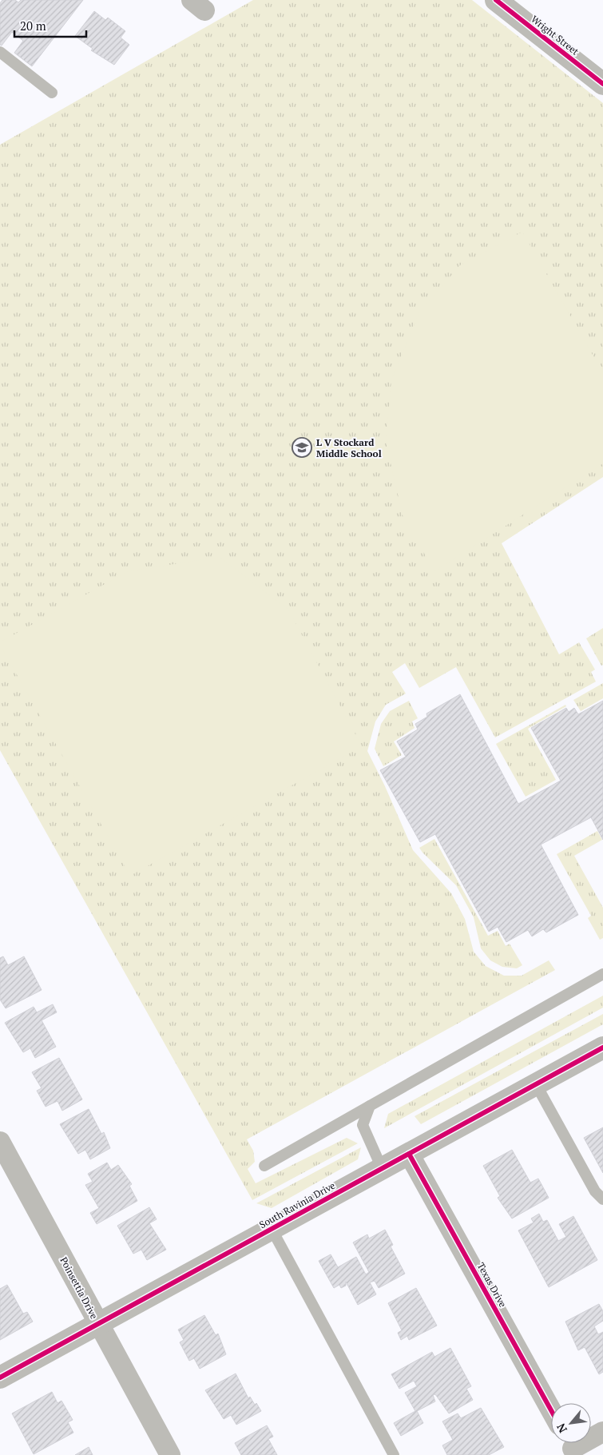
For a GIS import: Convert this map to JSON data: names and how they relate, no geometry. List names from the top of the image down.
{
  "streets": {
    "street": [
      "Wright Street",
      "South Ravinia Drive",
      "Texas Drive",
      "Poinsettia Drive"
    ]
  },
  "crossings": [
    ["South Ravinia Drive", "Texas Drive"],
    ["South Ravinia Drive", "Poinsettia Drive"]
  ],
  "places": {
    "school or university": ["L V Stockard Middle School"]
  },
  "scale_bar": "20 m",
  "north": "bottom left"
}
